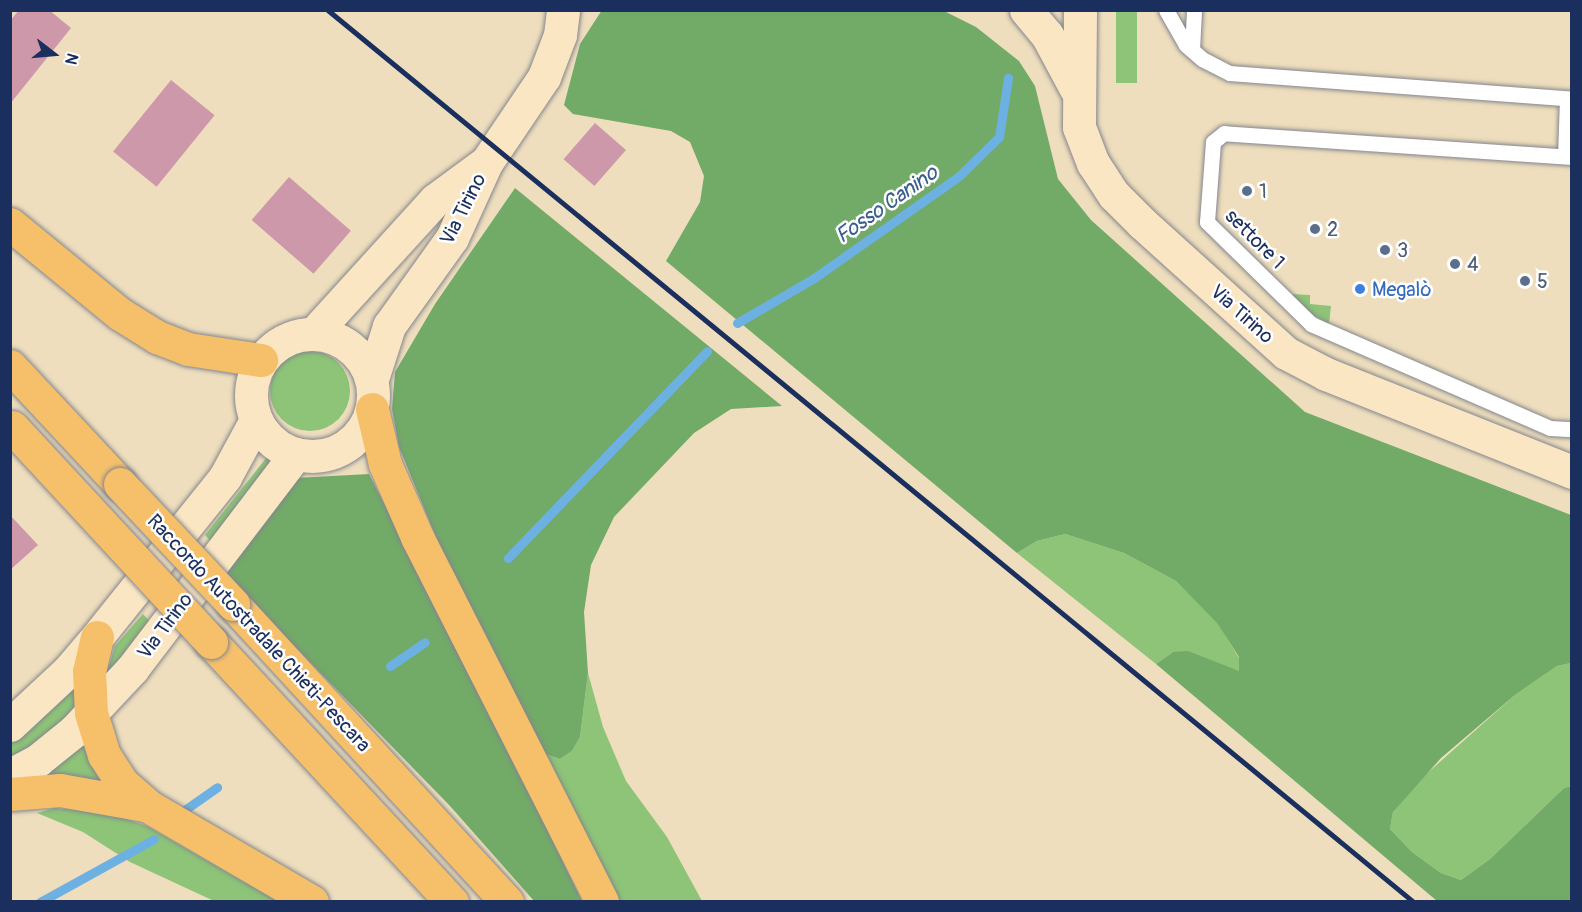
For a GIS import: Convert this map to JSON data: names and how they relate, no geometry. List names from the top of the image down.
{
  "streets": {
    "highway": ["Raccordo Autostradale Chieti-Pescara"],
    "main road": ["Via Tirino"],
    "lane": ["settore 1"]
  },
  "water": ["Fosso Canino"],
  "places": [
    "1",
    "2",
    "3",
    "4",
    "5",
    "Megalò"
  ],
  "north": "right"
}
